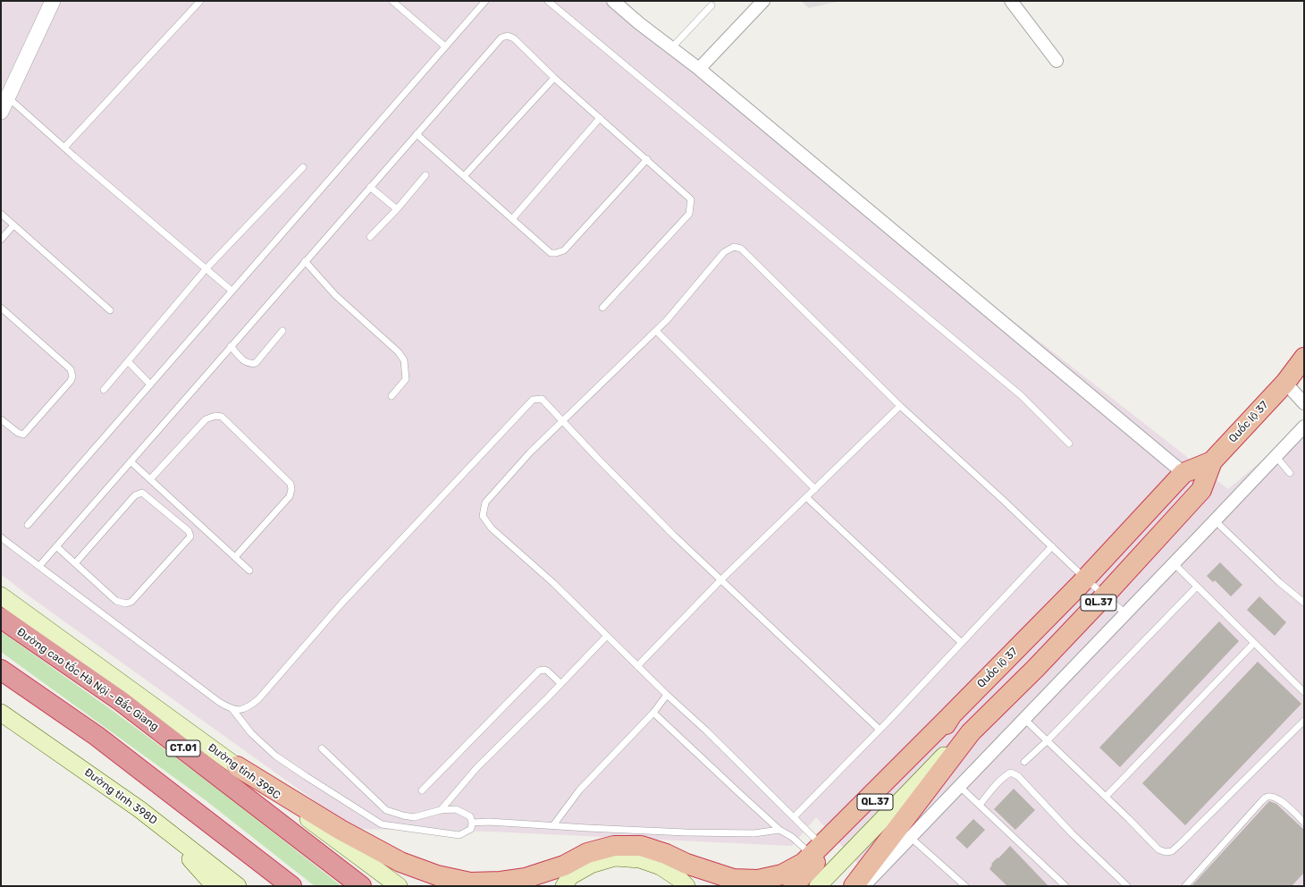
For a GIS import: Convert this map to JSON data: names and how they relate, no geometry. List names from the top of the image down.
{
  "streets": {
    "highway": [
      "Quốc lộ 37",
      "QL.37",
      "Đường cao tốc Hà Nội - Bắc Giang",
      "CT.01"
    ],
    "main road": ["Đường tỉnh 398C", "Đường tỉnh 398D"]
  }
}
